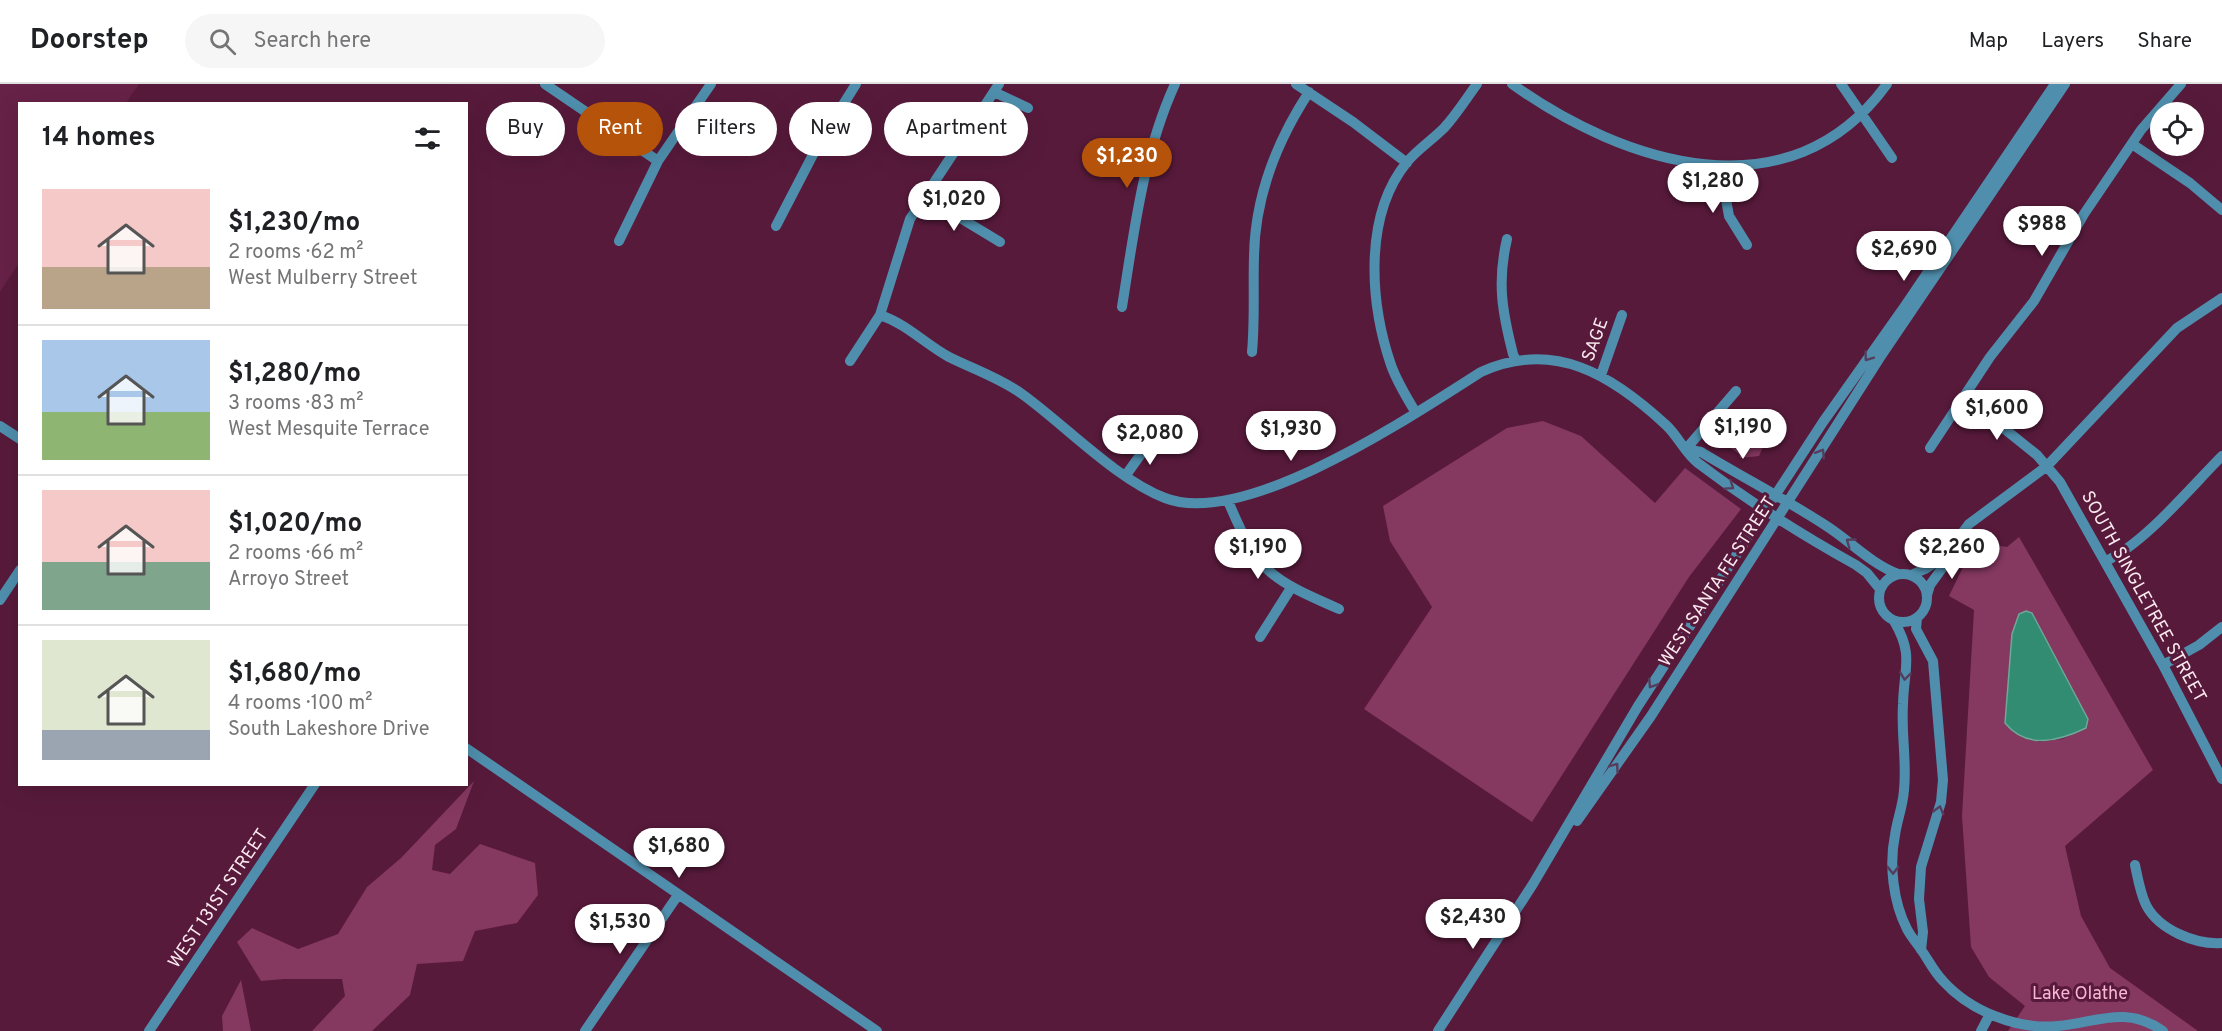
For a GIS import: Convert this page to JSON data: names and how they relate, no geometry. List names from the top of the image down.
{
  "streets": {
    "street": [
      "SAGE",
      "WEST SANTA FE STREET",
      "SOUTH SINGLETREE STREET",
      "WEST 131ST STREET"
    ]
  },
  "parks": ["Lake Olathe"],
  "page": {
    "header": "Doorstep",
    "search": "Search here",
    "nav": ["Map", "Layers", "Share"],
    "chip": [
      "Buy",
      "Rent",
      "Filters",
      "New",
      "Apartment"
    ],
    "heading": "14 homes",
    "price": [
      "$1,230",
      "$1,280",
      "$1,020",
      "$988",
      "$2,690",
      "$1,600",
      "$1,190",
      "$1,930",
      "$2,080",
      "$1,190",
      "$2,260",
      "$1,680",
      "$2,430",
      "$1,530"
    ],
    "list": [
      {
        "name": "$1,230/mo",
        "note": "2 rooms · 62 m² · West Mulberry Street"
      },
      {
        "name": "$1,280/mo",
        "note": "3 rooms · 83 m² · West Mesquite Terrace"
      },
      {
        "name": "$1,020/mo",
        "note": "2 rooms · 66 m² · Arroyo Street"
      },
      {
        "name": "$1,680/mo",
        "note": "4 rooms · 100 m² · South Lakeshore Drive"
      }
    ]
  }
}
